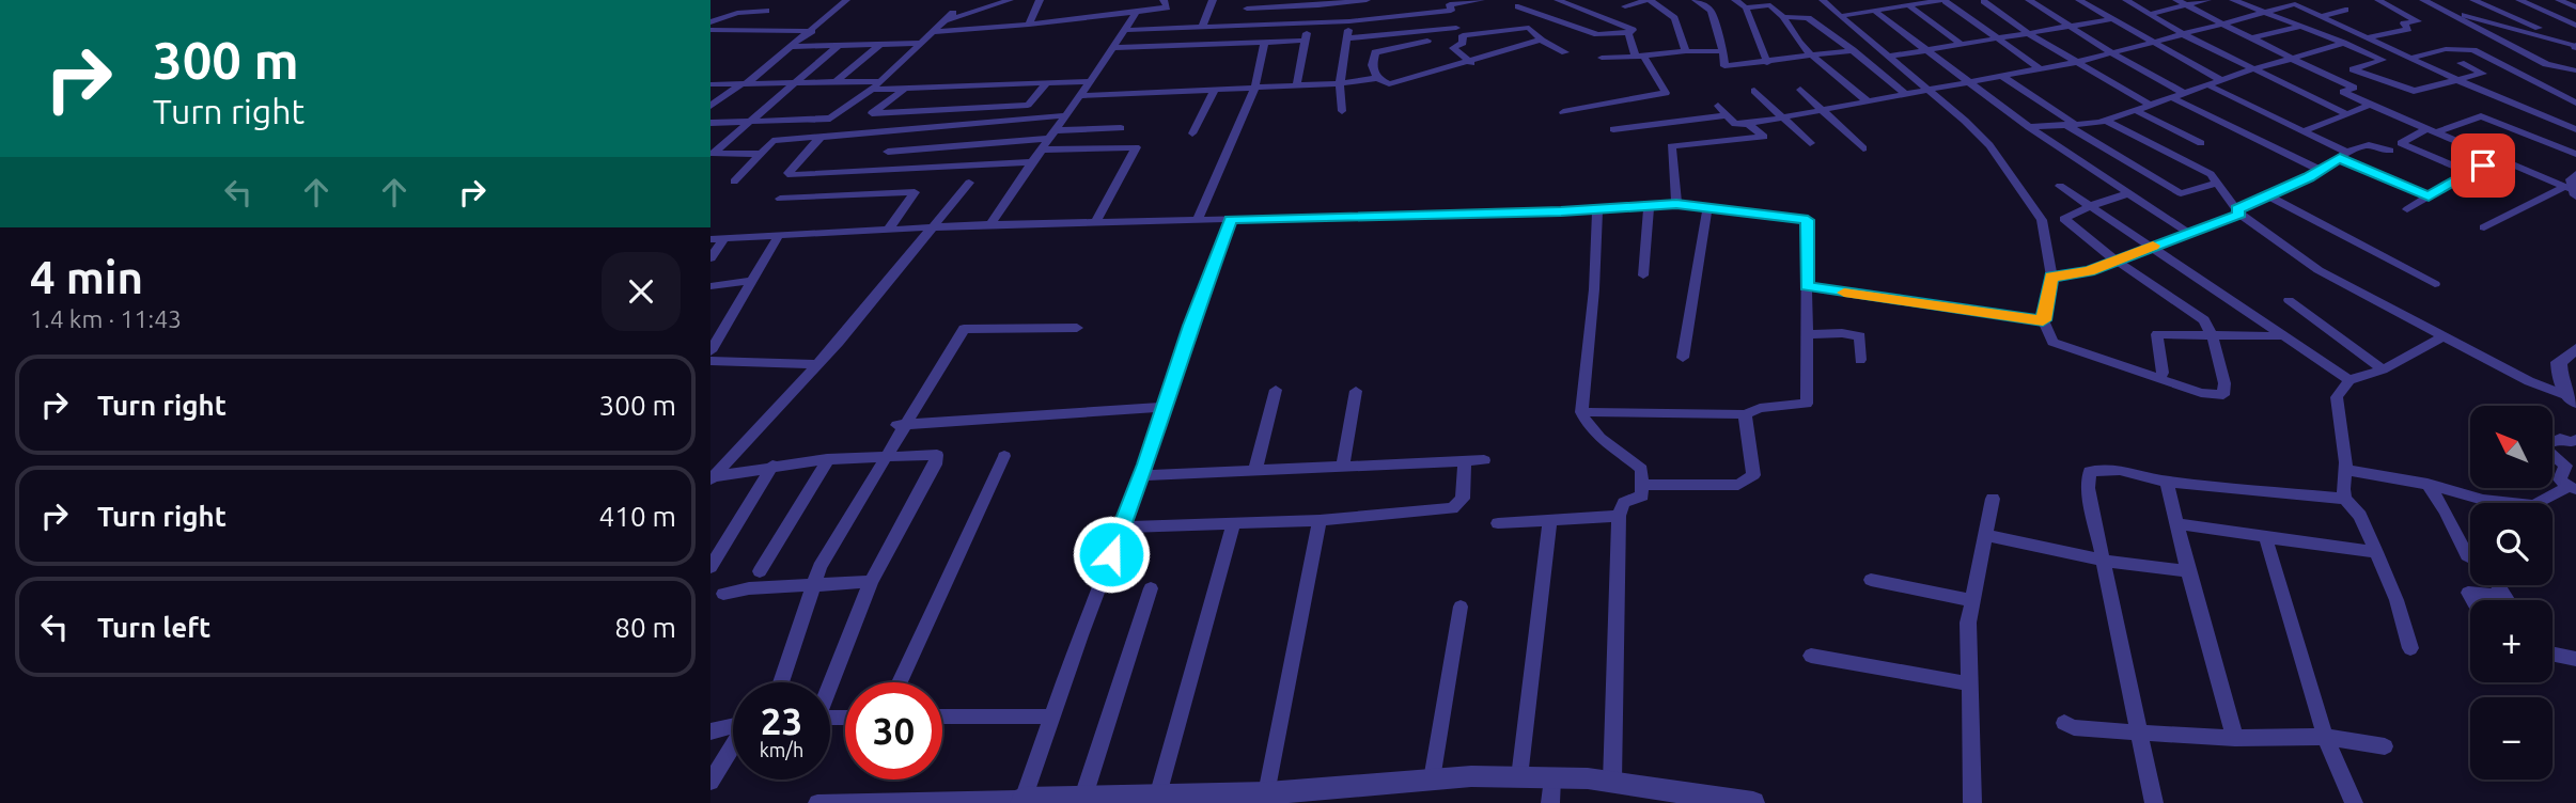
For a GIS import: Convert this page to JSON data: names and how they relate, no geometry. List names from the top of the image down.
{
  "north": "top left",
  "page": {
    "turn": ["300 m", "Turn right"],
    "heading": ["4 min", "1.4 km · 11:43"],
    "list": [
      {
        "name": "Turn right",
        "value": "300 m"
      },
      {
        "name": "Turn right",
        "value": "410 m"
      },
      {
        "name": "Turn left",
        "value": "80 m"
      }
    ],
    "map_buttons": ["+", "−"],
    "speed": "23 km/h",
    "limit": "30"
  }
}
